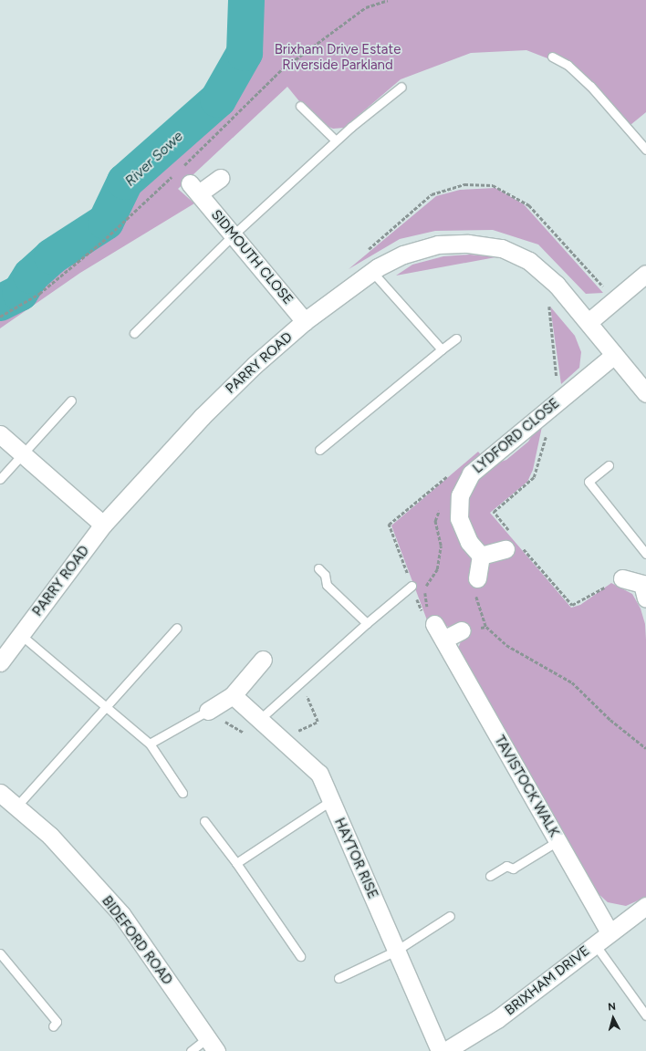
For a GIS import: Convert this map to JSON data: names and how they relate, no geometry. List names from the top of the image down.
{
  "streets": {
    "street": [
      "SIDMOUTH CLOSE",
      "PARRY ROAD",
      "LYDFORD CLOSE",
      "TAVISTOCK WALK",
      "HAYTOR RISE",
      "BIDEFORD ROAD",
      "BRIXHAM DRIVE"
    ]
  },
  "crossings": [
    ["SIDMOUTH CLOSE", "PARRY ROAD"],
    ["TAVISTOCK WALK", "BRIXHAM DRIVE"]
  ],
  "water": ["River Sowe"],
  "parks": ["Brixham Drive Estate Riverside Parkland"],
  "north": "top"
}
